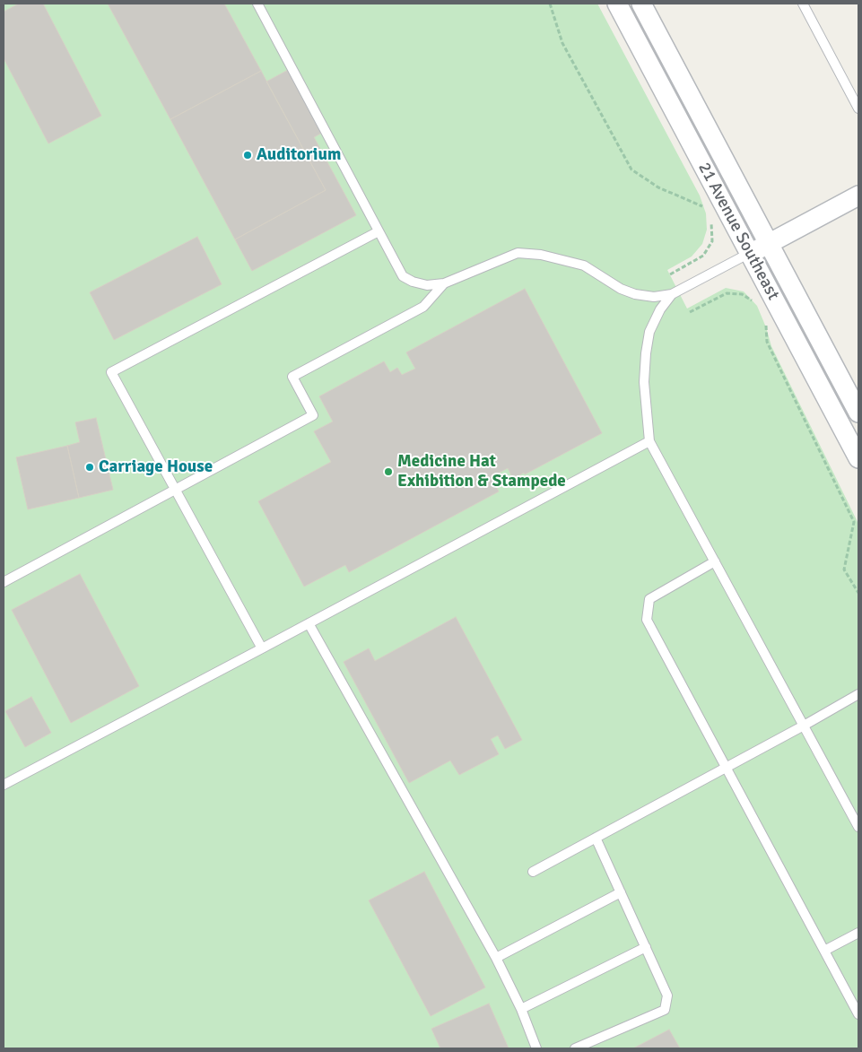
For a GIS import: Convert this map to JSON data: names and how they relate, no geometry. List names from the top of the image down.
{
  "streets": {
    "street": ["21 Avenue Southeast"]
  },
  "places": ["Auditorium", "Carriage House", "Medicine Hat Exhibition & Stampede"]
}
